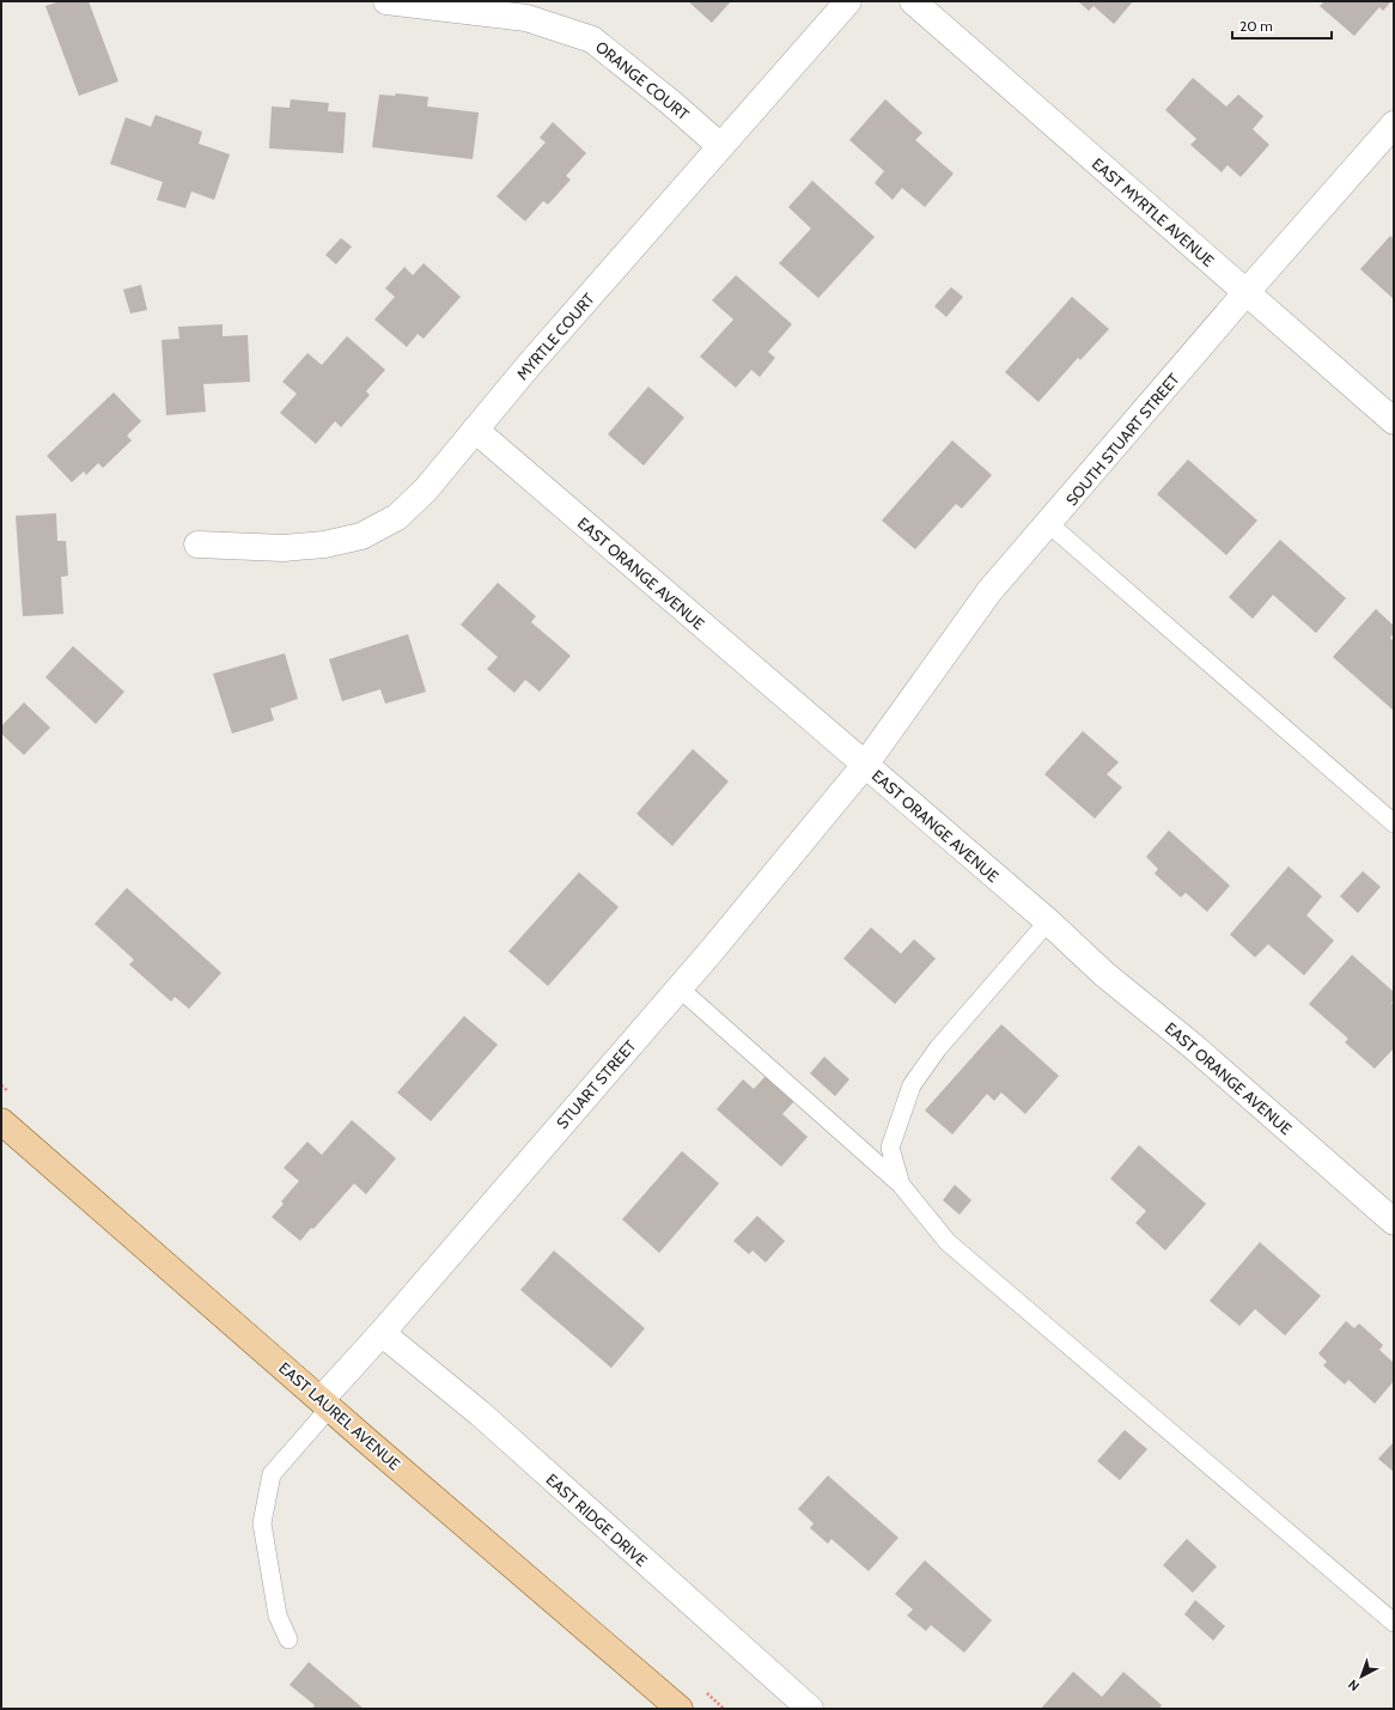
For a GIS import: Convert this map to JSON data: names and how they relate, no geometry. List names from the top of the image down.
{
  "streets": {
    "main road": ["EAST LAUREL AVENUE"],
    "street": [
      "ORANGE COURT",
      "EAST MYRTLE AVENUE",
      "MYRTLE COURT",
      "SOUTH STUART STREET",
      "EAST ORANGE AVENUE",
      "STUART STREET",
      "EAST RIDGE DRIVE"
    ]
  },
  "crossings": [
    ["ORANGE COURT", "MYRTLE COURT"],
    ["EAST MYRTLE AVENUE", "SOUTH STUART STREET"],
    ["MYRTLE COURT", "EAST ORANGE AVENUE"],
    ["SOUTH STUART STREET", "EAST ORANGE AVENUE"],
    ["SOUTH STUART STREET", "STUART STREET"],
    ["EAST ORANGE AVENUE", "STUART STREET"],
    ["STUART STREET", "EAST LAUREL AVENUE"],
    ["STUART STREET", "EAST RIDGE DRIVE"]
  ],
  "scale_bar": "20 m",
  "north": "bottom left"
}
